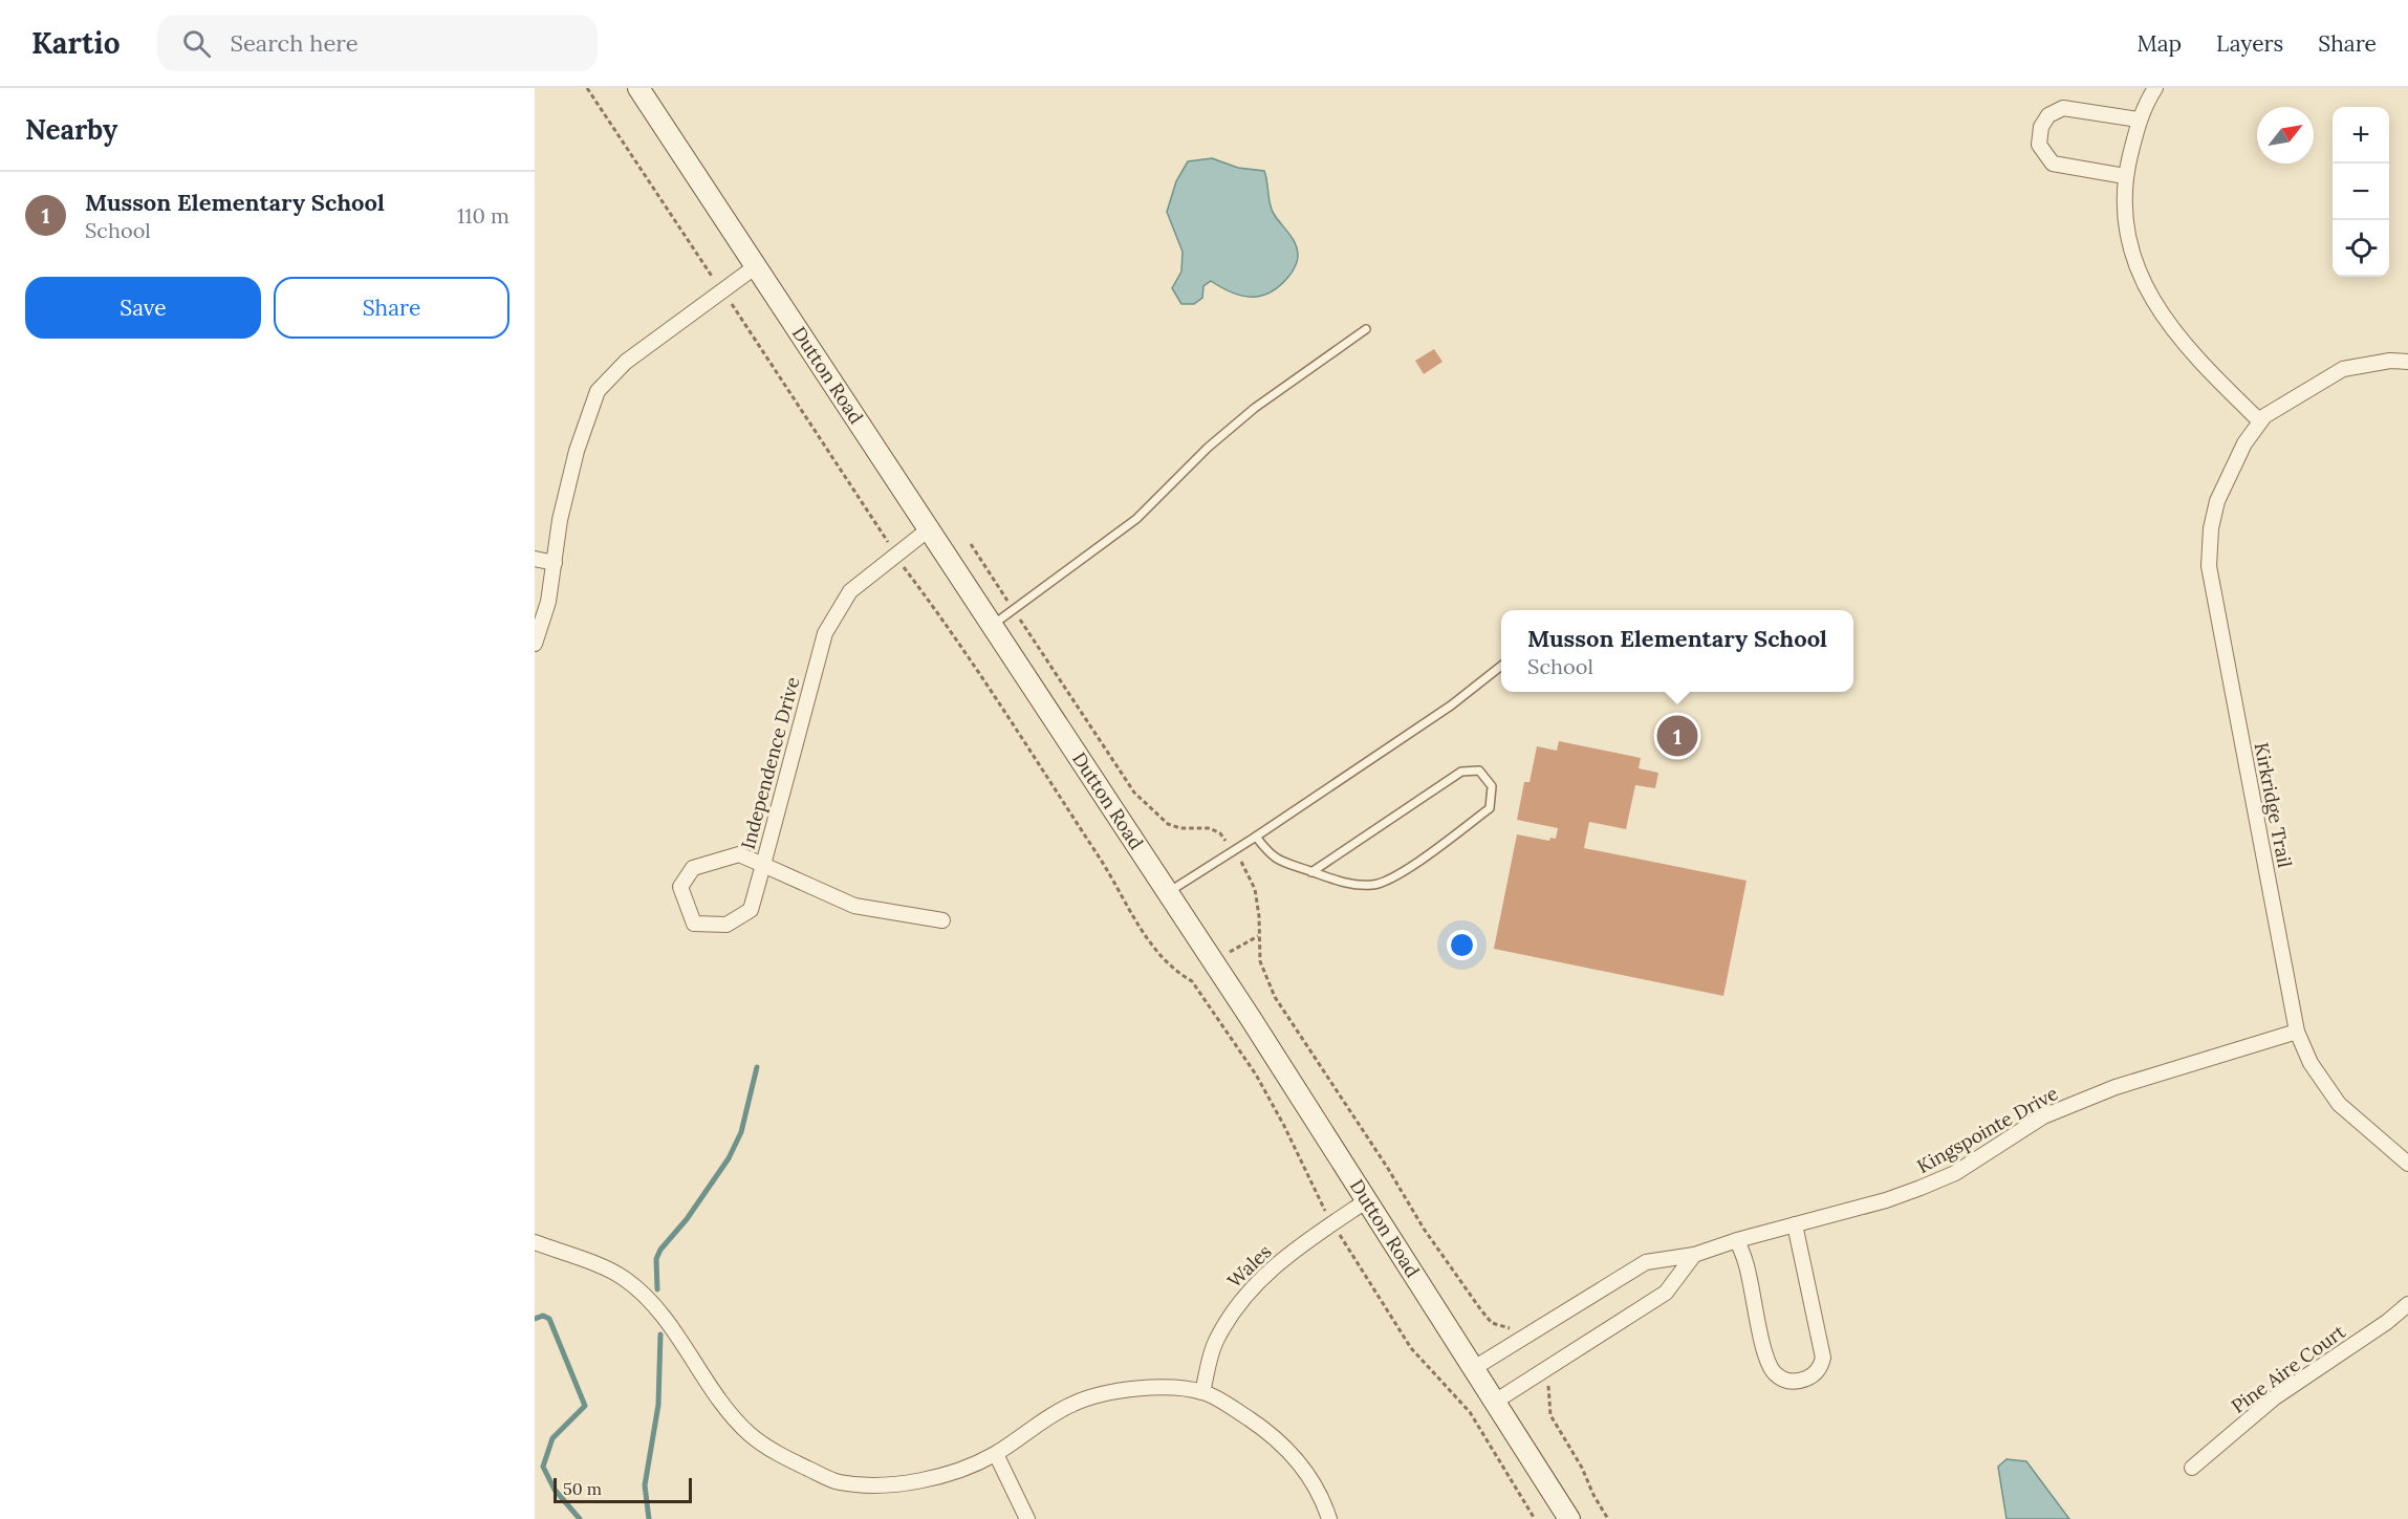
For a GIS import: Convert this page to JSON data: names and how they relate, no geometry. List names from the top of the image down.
{
  "streets": {
    "street": [
      "Dutton Road",
      "Independence Drive",
      "Kirkridge Trail",
      "Kingspointe Drive",
      "Wales",
      "Pine Aire Court"
    ]
  },
  "crossings": [
    ["Dutton Road", "Independence Drive"],
    ["Dutton Road", "Kingspointe Drive"],
    ["Dutton Road", "Wales"],
    ["Kirkridge Trail", "Kingspointe Drive"]
  ],
  "scale_bar": "50 m",
  "north": "top right",
  "page": {
    "header": "Kartio",
    "search": "Search here",
    "nav": ["Map", "Layers", "Share"],
    "heading": "Nearby",
    "map_buttons": ["+", "−"],
    "list": [
      {
        "mark": "1",
        "name": "Musson Elementary School",
        "note": "School",
        "value": "110 m"
      }
    ],
    "buttons": ["Save", "Share"],
    "popup": ["Musson Elementary School", "School"],
    "pins": "1",
    "scale": "50 m"
  }
}
